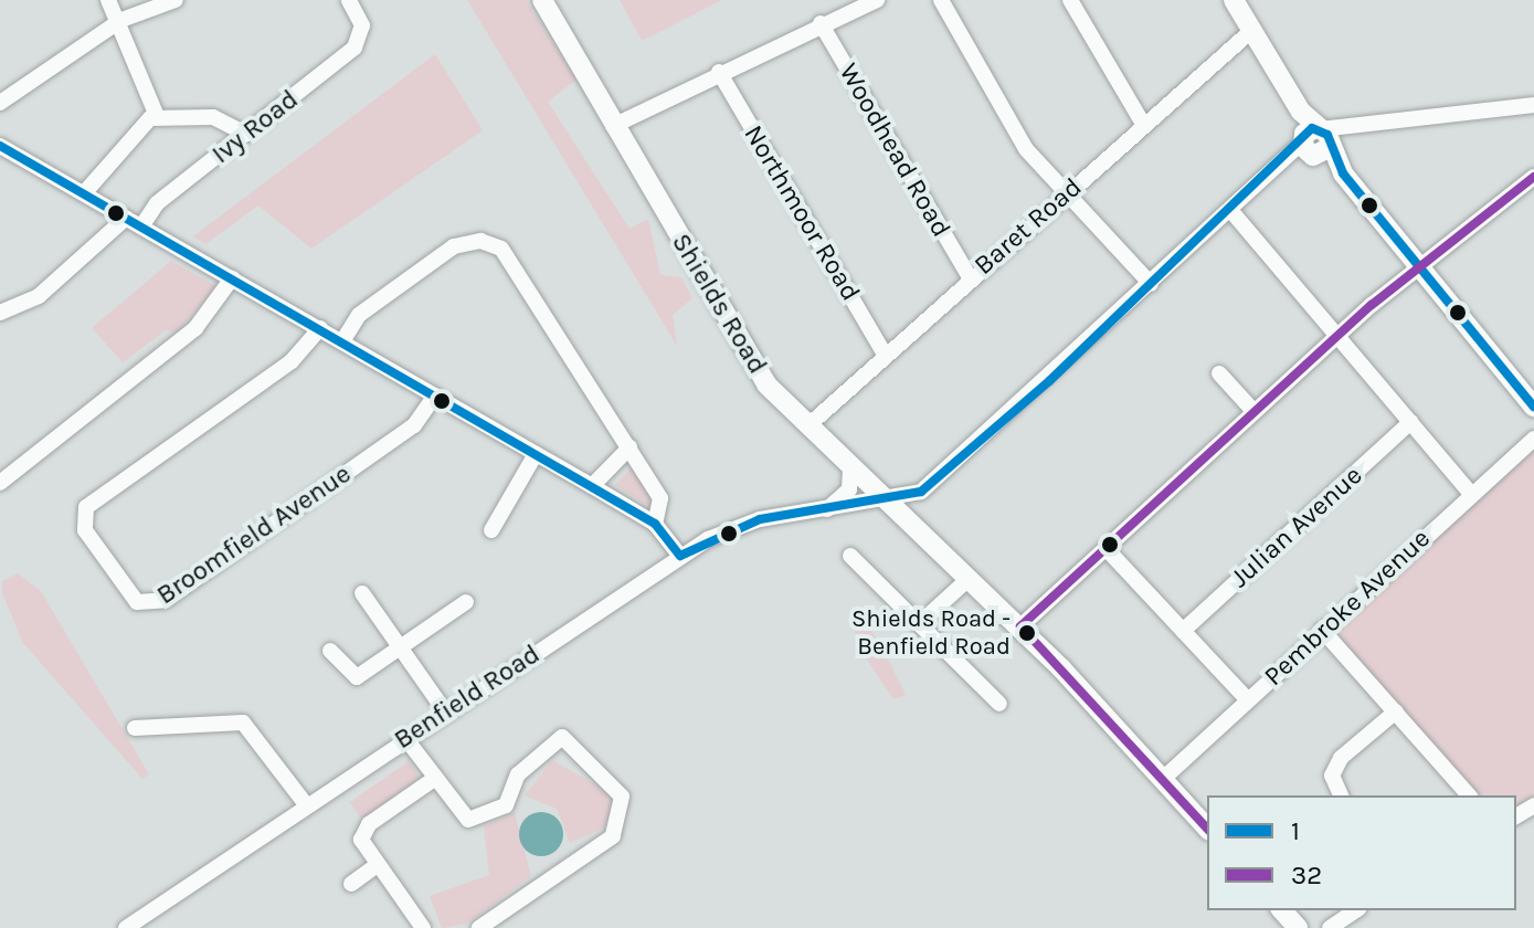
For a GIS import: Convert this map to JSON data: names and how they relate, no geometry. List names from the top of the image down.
{
  "streets": {
    "main road": ["Shields Road"],
    "street": [
      "Ivy Road",
      "Woodhead Road",
      "Northmoor Road",
      "Baret Road",
      "Julian Avenue",
      "Broomfield Avenue",
      "Pembroke Avenue",
      "Benfield Road"
    ]
  },
  "crossings": [
    ["Woodhead Road", "Baret Road"],
    ["Northmoor Road", "Baret Road"],
    ["Baret Road", "Shields Road"],
    ["Shields Road", "Pembroke Avenue"],
    ["Shields Road", "Benfield Road"]
  ],
  "places": ["Shields Road - Benfield Road"],
  "lines": ["transit line 1", "transit line 32"],
  "legend": ["1", "32"]
}
